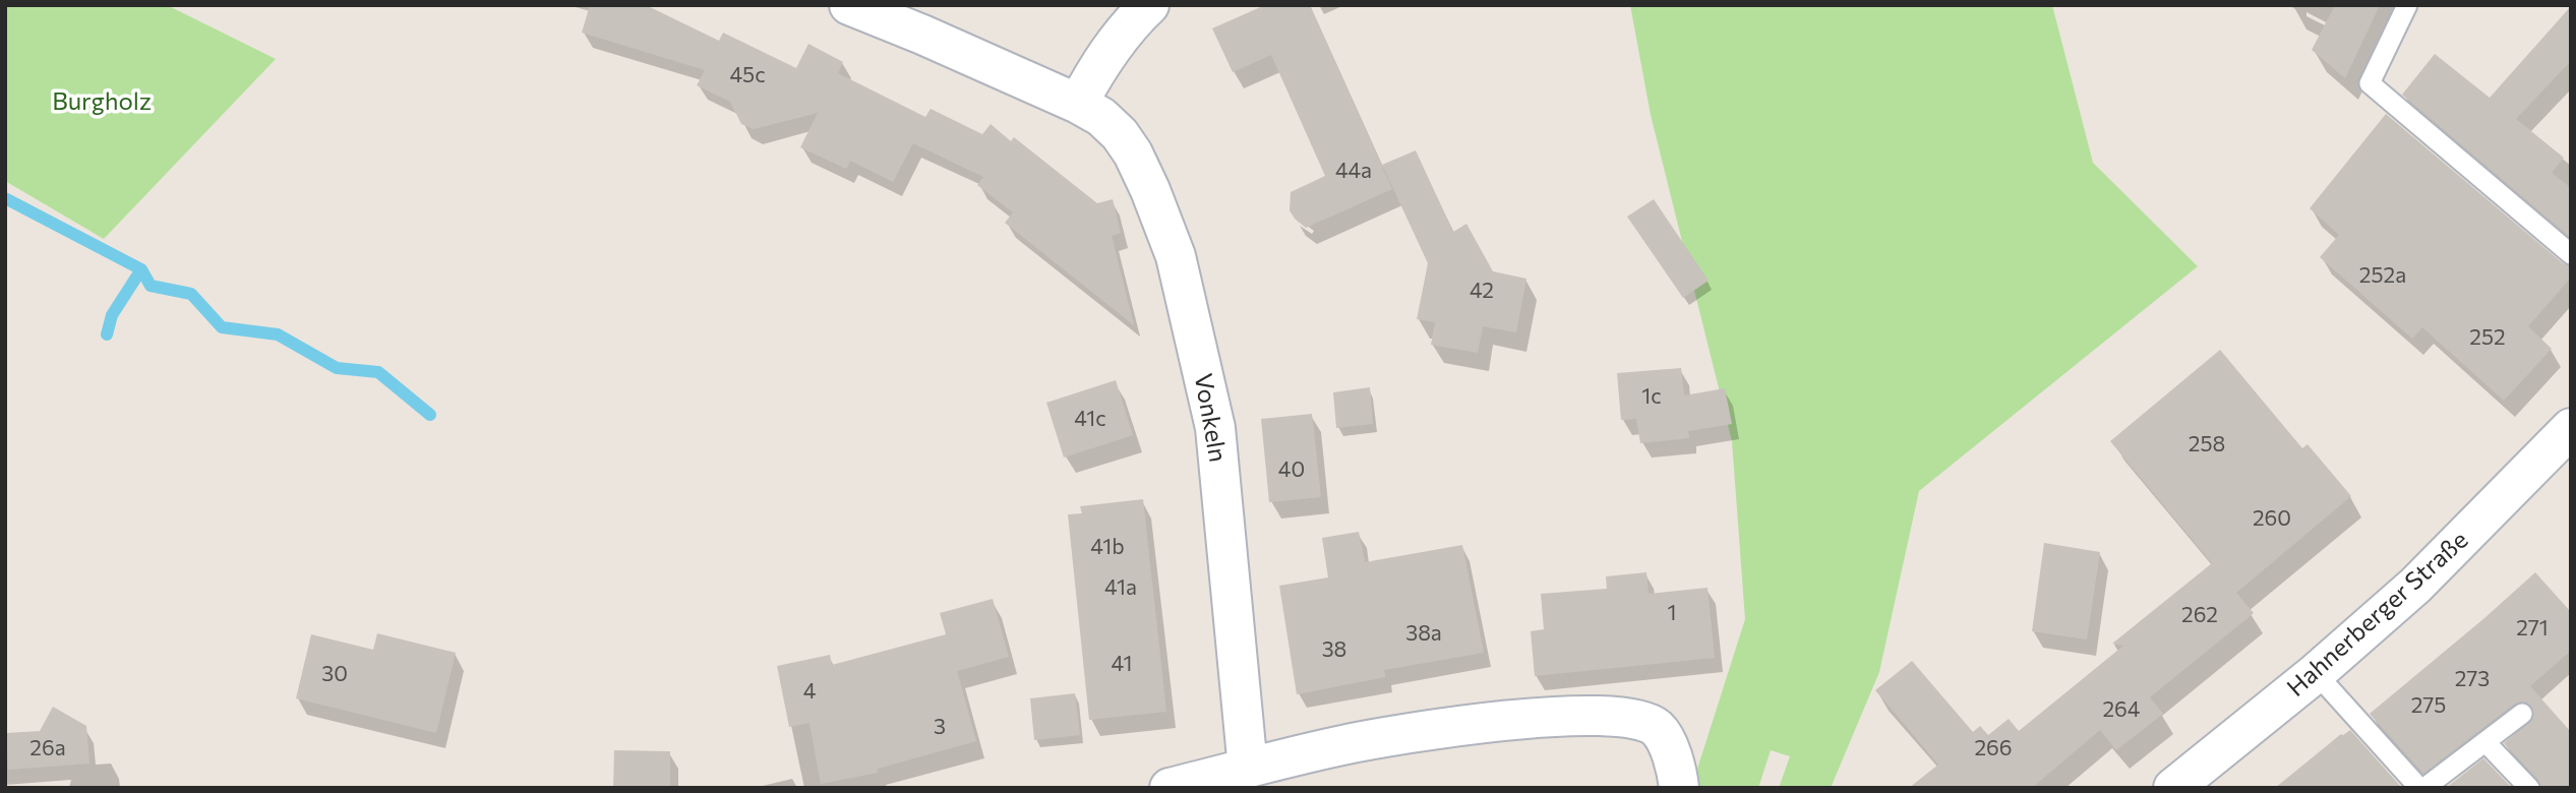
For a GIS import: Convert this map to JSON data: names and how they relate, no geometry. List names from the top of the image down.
{
  "streets": {
    "street": ["Vonkeln", "Hahnerberger Straße"]
  },
  "parks": ["Burgholz"],
  "house_numbers": [
    "45c",
    "44a",
    "252a",
    "42",
    "252",
    "1c",
    "41c",
    "258",
    "40",
    "260",
    "41b",
    "41a",
    "1",
    "262",
    "271",
    "38a",
    "38",
    "41",
    "30",
    "273",
    "4",
    "275",
    "264",
    "3",
    "26a",
    "266"
  ]
}
